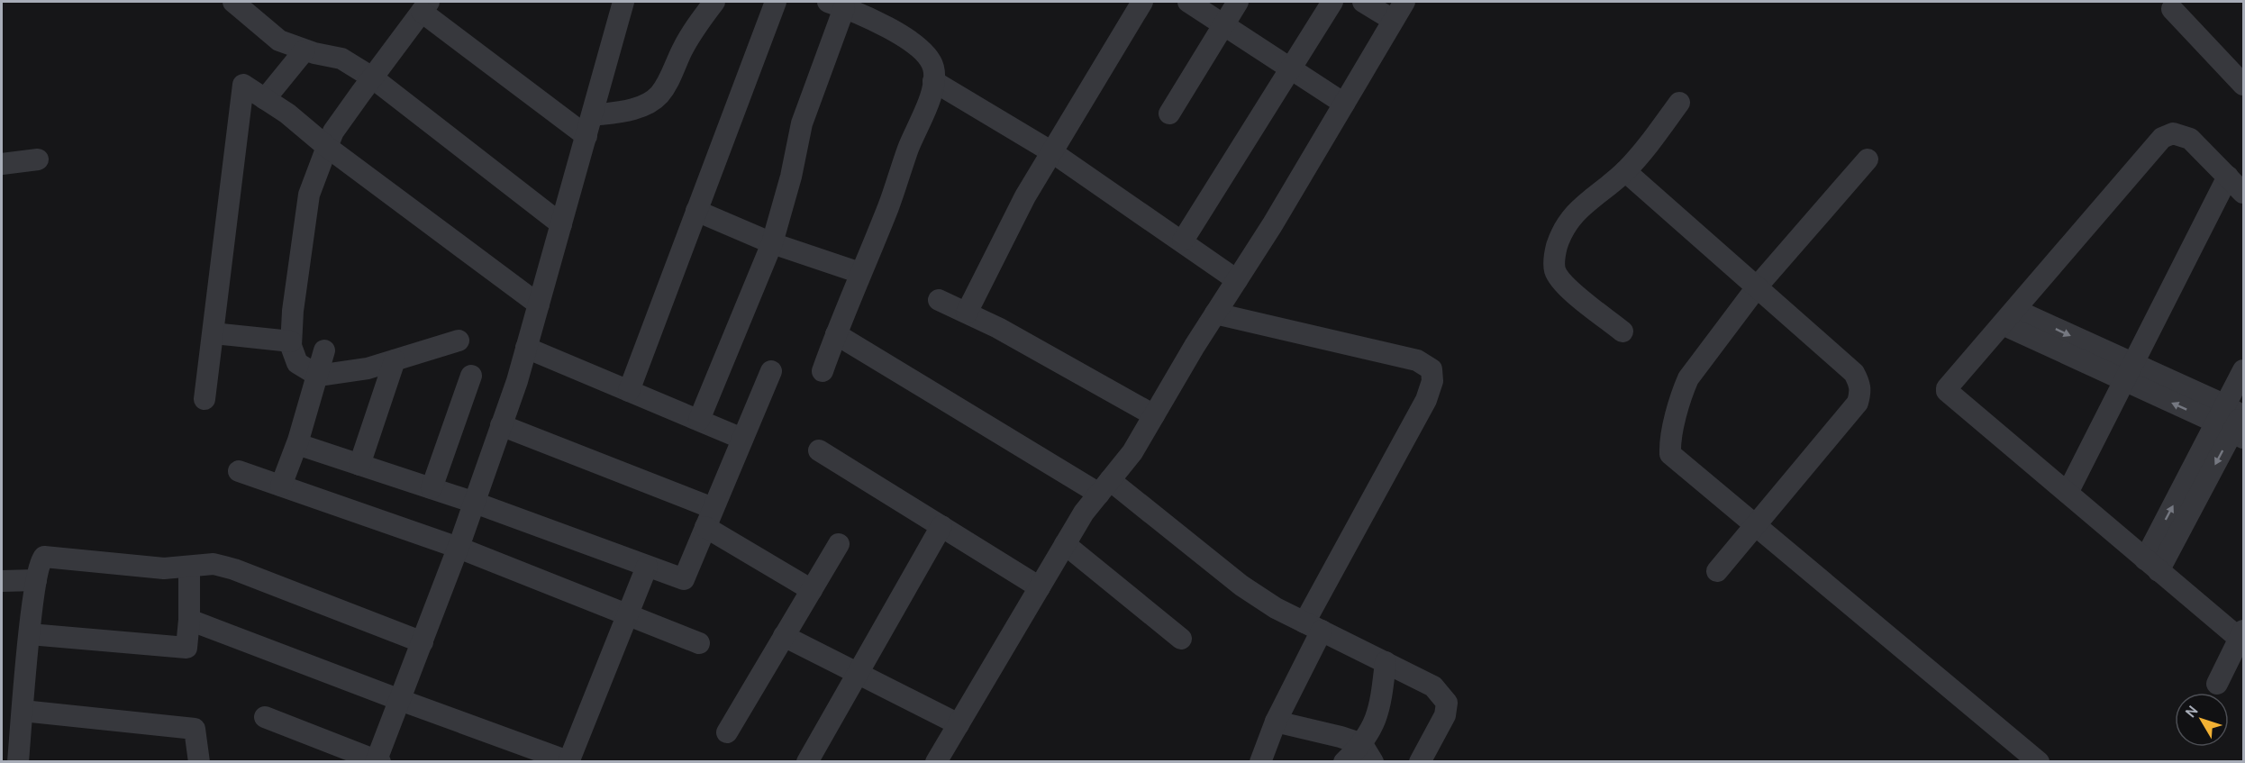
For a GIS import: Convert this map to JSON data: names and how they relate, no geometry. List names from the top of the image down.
{
  "north": "top left"
}
